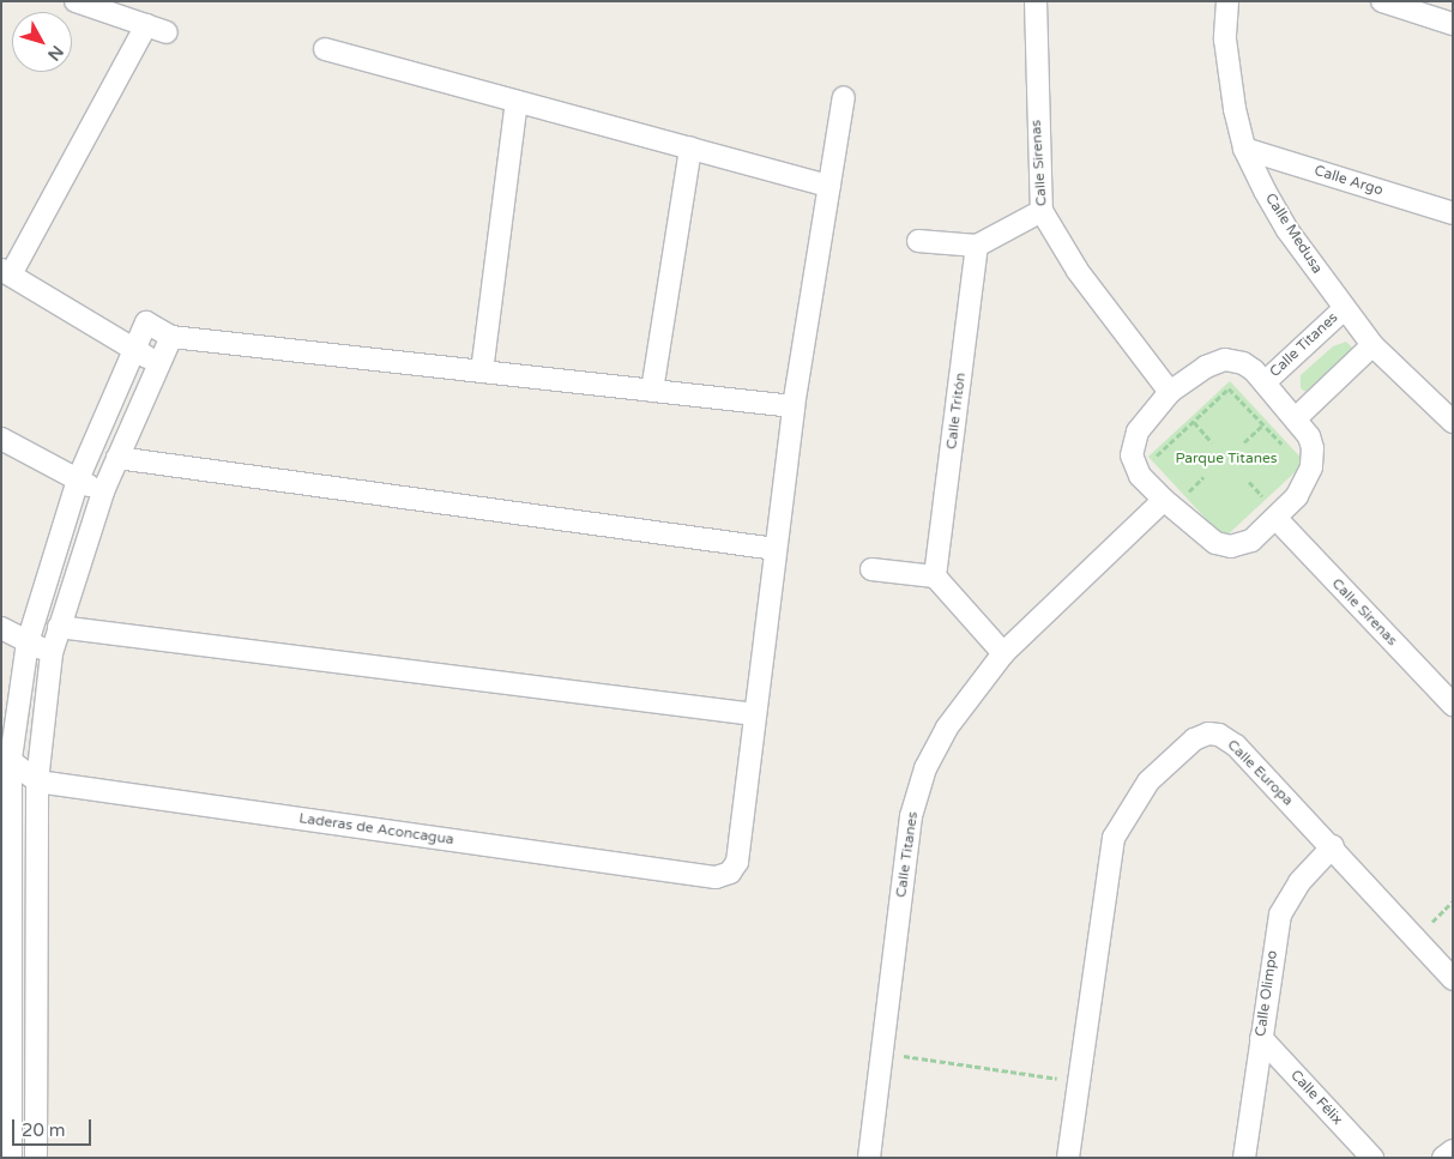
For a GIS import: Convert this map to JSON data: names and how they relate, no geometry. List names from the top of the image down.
{
  "streets": {
    "street": [
      "Calle Sirenas",
      "Calle Argo",
      "Calle Medusa",
      "Calle Titanes",
      "Calle Tritón",
      "Calle Europa",
      "Laderas de Aconcagua",
      "Calle Olimpo",
      "Calle Félix"
    ]
  },
  "crossings": [
    ["Calle Sirenas", "Calle Titanes"],
    ["Calle Argo", "Calle Medusa"],
    ["Calle Medusa", "Calle Titanes"],
    ["Calle Europa", "Calle Olimpo"],
    ["Calle Olimpo", "Calle Félix"]
  ],
  "parks": ["Parque Titanes"],
  "scale_bar": "20 m",
  "north": "bottom right"
}
